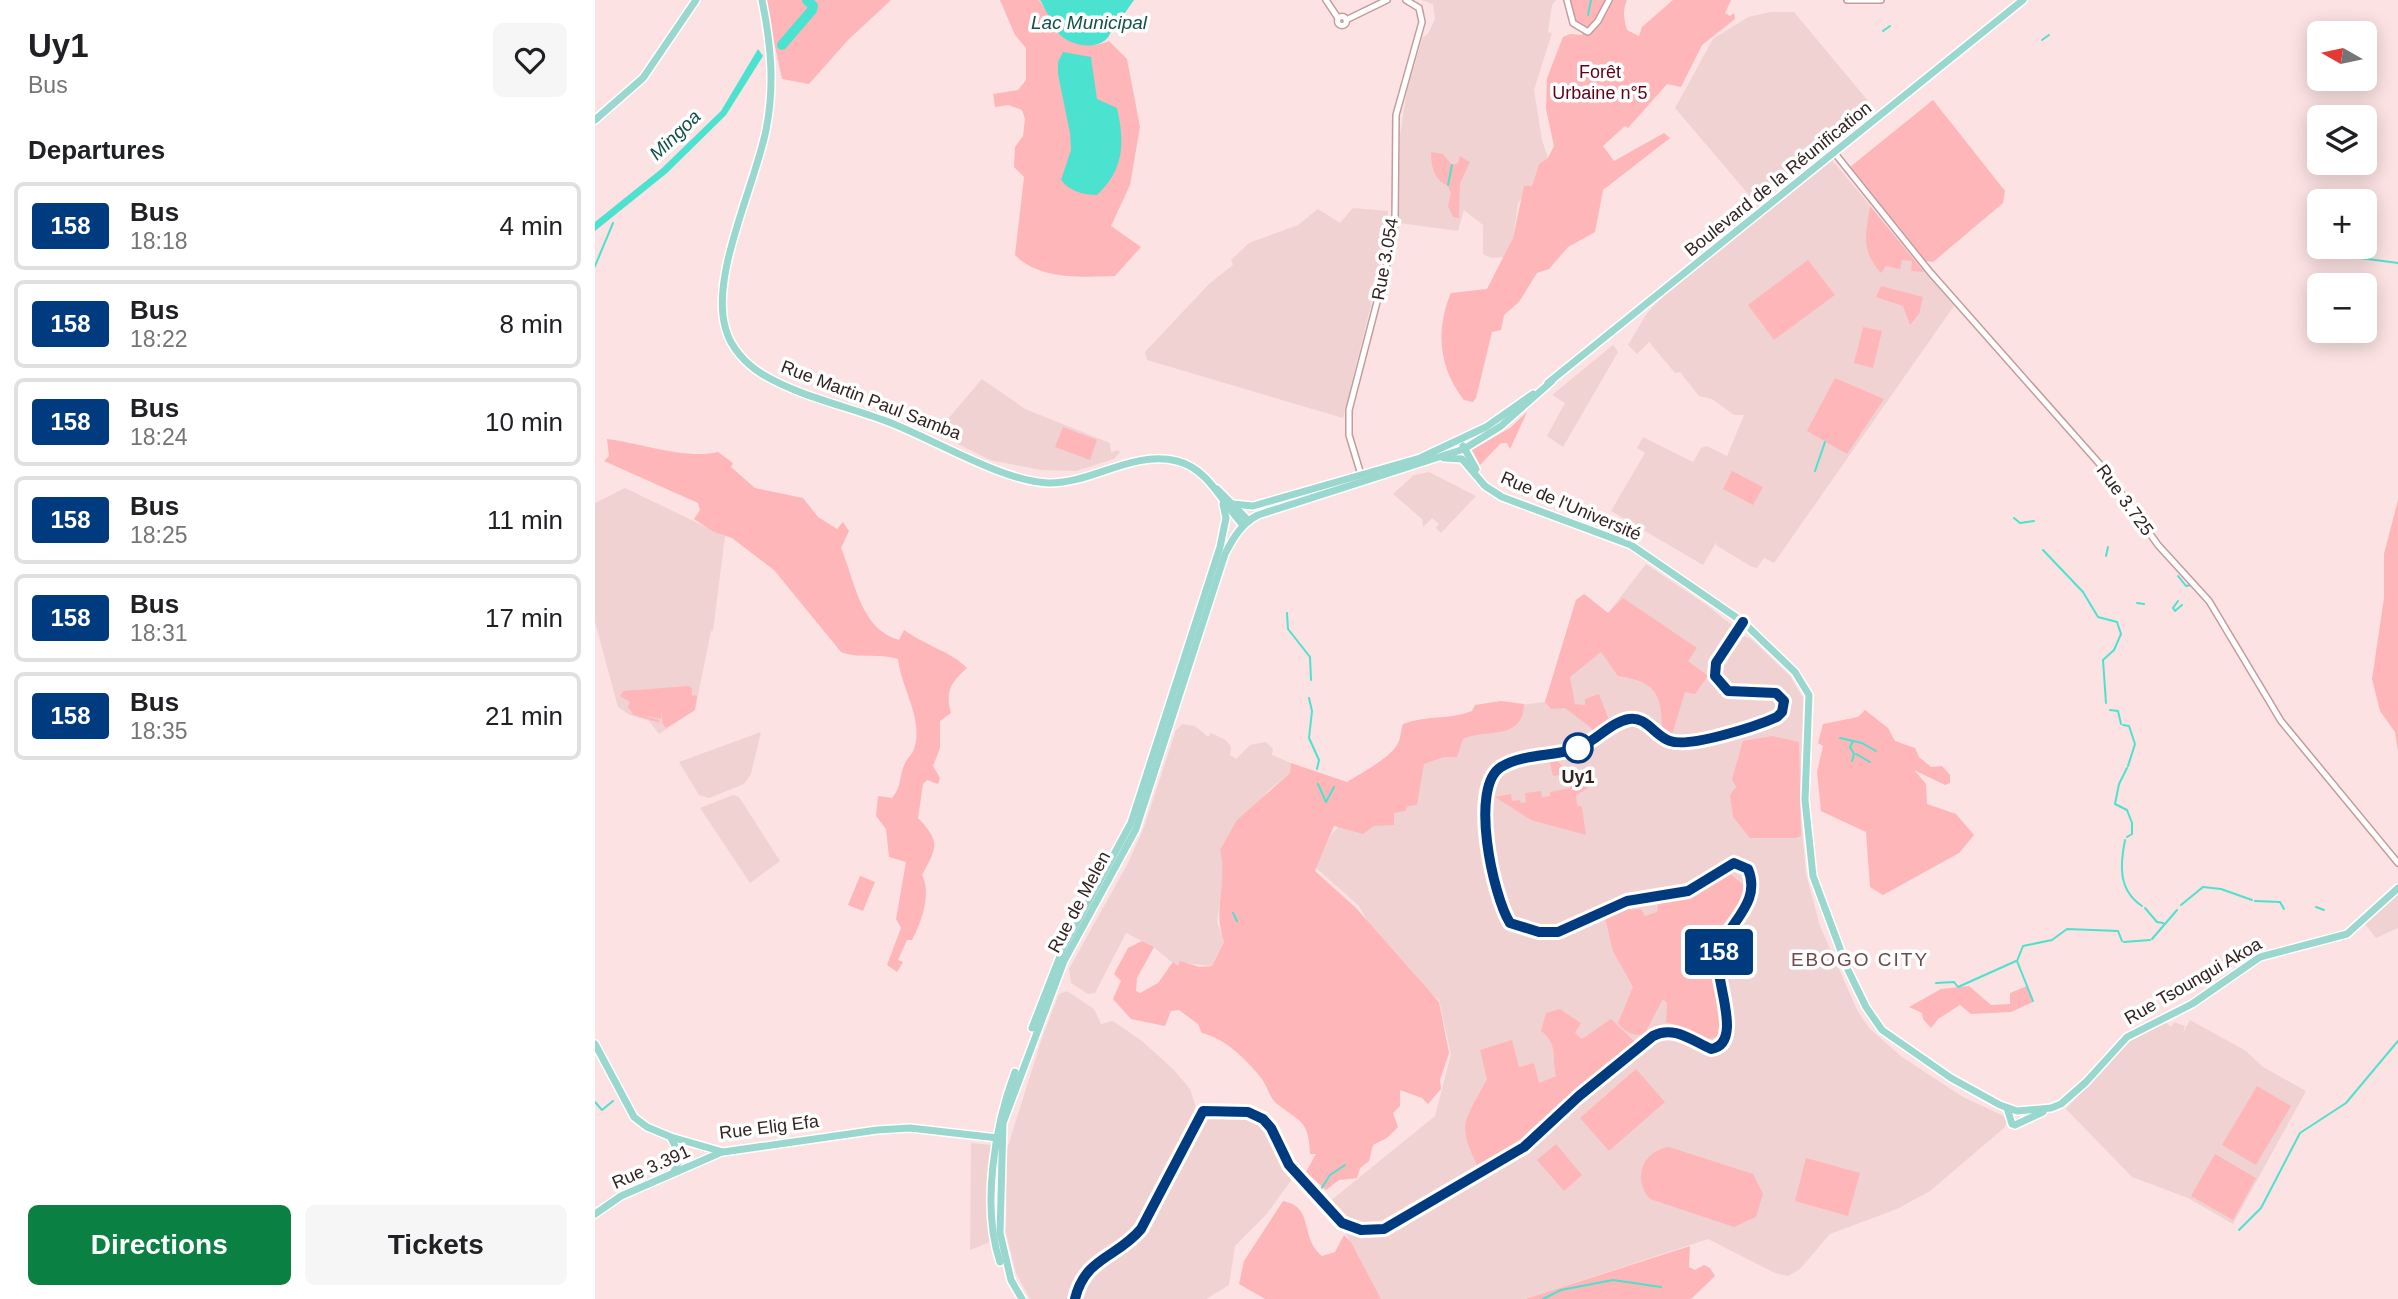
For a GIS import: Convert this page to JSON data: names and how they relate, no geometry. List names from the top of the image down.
{
  "streets": {
    "main road": [
      "Boulevard de la Réunification",
      "Rue Martin Paul Samba",
      "Rue de l'Université",
      "Rue de Melen",
      "Rue Tsoungui Akoa",
      "Rue Elig Efa",
      "Rue 3.391"
    ],
    "street": ["Rue 3.054", "Rue 3.725"]
  },
  "crossings": [
    ["Boulevard de la Réunification", "Rue 3.054"],
    ["Boulevard de la Réunification", "Rue Martin Paul Samba"],
    ["Boulevard de la Réunification", "Rue 3.725"],
    ["Boulevard de la Réunification", "Rue de l'Université"],
    ["Boulevard de la Réunification", "Rue de Melen"],
    ["Rue Martin Paul Samba", "Rue de Melen"],
    ["Rue de l'Université", "Rue Tsoungui Akoa"],
    ["Rue de Melen", "Rue Elig Efa"],
    ["Rue Elig Efa", "Rue 3.391"]
  ],
  "districts": ["EBOGO CITY"],
  "water": ["Lac Municipal", "Mingoa"],
  "parks": ["Forêt Urbaine n°5"],
  "places": ["Uy1"],
  "lines": ["bus line 158"],
  "north": "left",
  "page": {
    "heading": [
      ["Uy1", "Bus"],
      "Departures"
    ],
    "on_map": "158",
    "map_buttons": ["+", "−"],
    "list": [
      {
        "mark": "158",
        "name": "Bus",
        "note": "18:18",
        "value": "4 min"
      },
      {
        "mark": "158",
        "name": "Bus",
        "note": "18:22",
        "value": "8 min"
      },
      {
        "mark": "158",
        "name": "Bus",
        "note": "18:24",
        "value": "10 min"
      },
      {
        "mark": "158",
        "name": "Bus",
        "note": "18:25",
        "value": "11 min"
      },
      {
        "mark": "158",
        "name": "Bus",
        "note": "18:31",
        "value": "17 min"
      },
      {
        "mark": "158",
        "name": "Bus",
        "note": "18:35",
        "value": "21 min"
      }
    ],
    "buttons": ["Directions", "Tickets"]
  }
}
